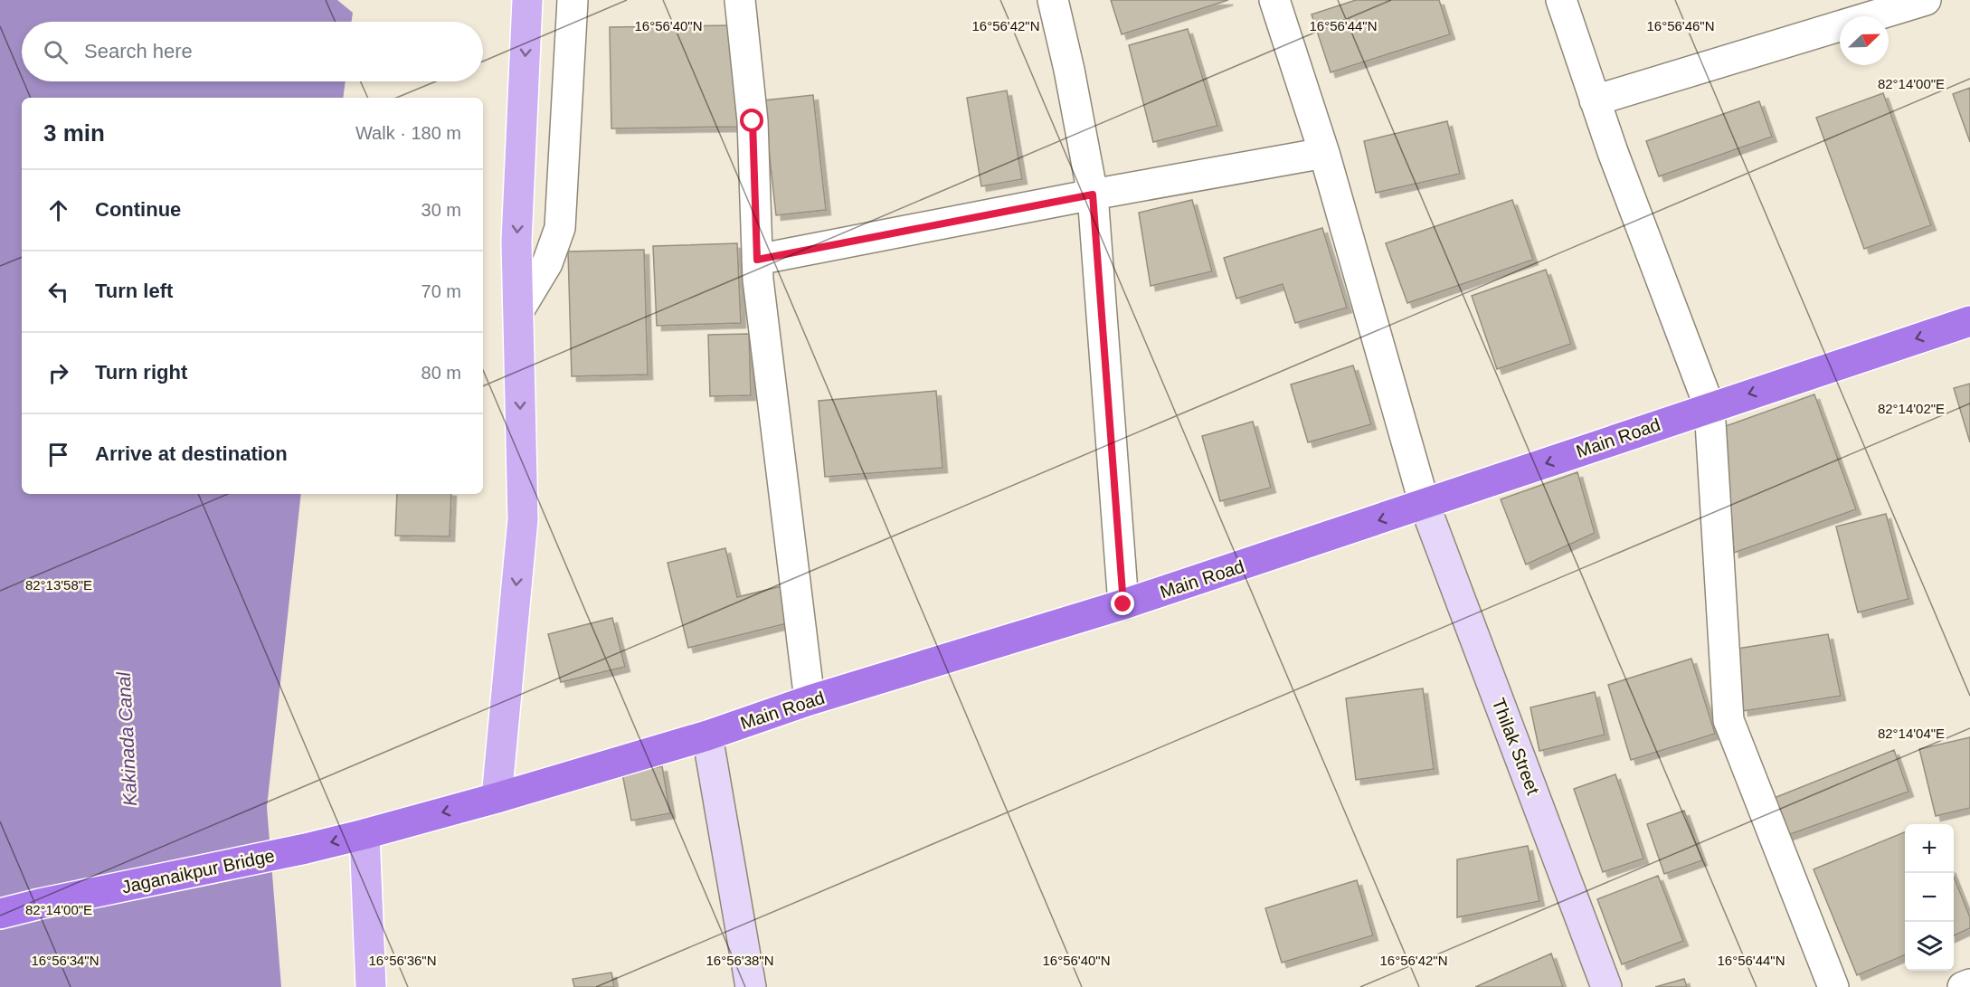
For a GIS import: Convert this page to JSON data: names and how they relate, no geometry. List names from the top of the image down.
{
  "streets": {
    "highway": ["Main Road", "Jaganaikpur Bridge"],
    "street": ["Thilak Street"]
  },
  "crossings": [
    ["Main Road", "Thilak Street"],
    ["Main Road", "Jaganaikpur Bridge"]
  ],
  "one_way": ["Main Road", "Jaganaikpur Bridge"],
  "water": ["Kakinada Canal"],
  "north": "top right",
  "page": {
    "search": "Search here",
    "heading": ["3 min", "Walk · 180 m"],
    "list": [
      ["Continue", "30 m"],
      ["Turn left", "70 m"],
      ["Turn right", "80 m"],
      "Arrive at destination"
    ],
    "map_buttons": ["+", "−"]
  },
  "coordinates": [
    "16°56'40\"N",
    "16°56'42\"N",
    "16°56'46\"N",
    "16°56'44\"N",
    "82°14'00\"E",
    "82°14'02\"E",
    "82°13'58\"E",
    "82°14'04\"E",
    "16°56'34\"N",
    "16°56'36\"N",
    "16°56'38\"N"
  ]
}
